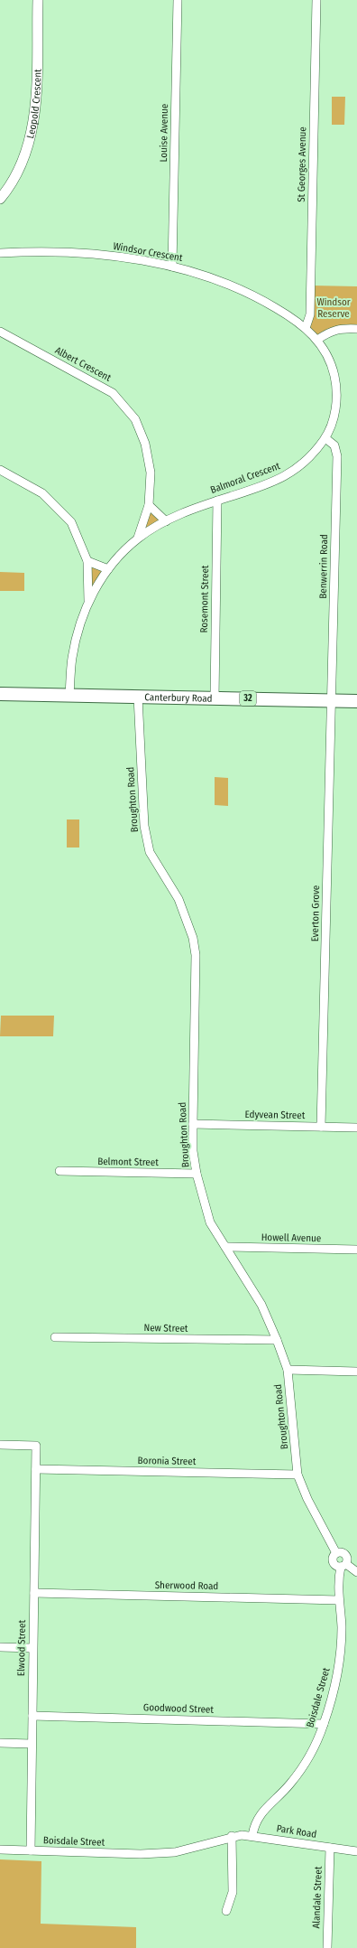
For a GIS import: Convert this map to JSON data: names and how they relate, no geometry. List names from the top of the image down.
{
  "streets": {
    "main road": ["Canterbury Road", "32"],
    "street": [
      "Leopold Crescent",
      "Louise Avenue",
      "St Georges Avenue",
      "Windsor Crescent",
      "Albert Crescent",
      "Balmoral Crescent",
      "Benwerrin Road",
      "Rosemont Street",
      "Broughton Road",
      "Everton Grove",
      "Edyvean Street",
      "Belmont Street",
      "Howell Avenue",
      "New Street",
      "Boronia Street",
      "Sherwood Road",
      "Elwood Street",
      "Boisdale Street",
      "Goodwood Street",
      "Park Road",
      "Alandale Street"
    ]
  },
  "crossings": [
    ["Louise Avenue", "Windsor Crescent"],
    ["St Georges Avenue", "Windsor Crescent"],
    ["Windsor Crescent", "Balmoral Crescent"],
    ["Albert Crescent", "Balmoral Crescent"],
    ["Balmoral Crescent", "Benwerrin Road"],
    ["Balmoral Crescent", "Rosemont Street"],
    ["Balmoral Crescent", "Canterbury Road"],
    ["Benwerrin Road", "Canterbury Road"],
    ["Benwerrin Road", "Everton Grove"],
    ["Rosemont Street", "Canterbury Road"],
    ["Canterbury Road", "Broughton Road"],
    ["Canterbury Road", "Everton Grove"],
    ["Broughton Road", "Edyvean Street"],
    ["Broughton Road", "Belmont Street"],
    ["Broughton Road", "Howell Avenue"],
    ["Broughton Road", "New Street"],
    ["Broughton Road", "Boronia Street"],
    ["Broughton Road", "Boisdale Street"],
    ["Everton Grove", "Edyvean Street"],
    ["Boronia Street", "Elwood Street"],
    ["Sherwood Road", "Elwood Street"],
    ["Sherwood Road", "Boisdale Street"],
    ["Elwood Street", "Boisdale Street"],
    ["Elwood Street", "Goodwood Street"],
    ["Boisdale Street", "Goodwood Street"],
    ["Boisdale Street", "Park Road"],
    ["Park Road", "Alandale Street"]
  ],
  "parks": ["Windsor Reserve"]
}
